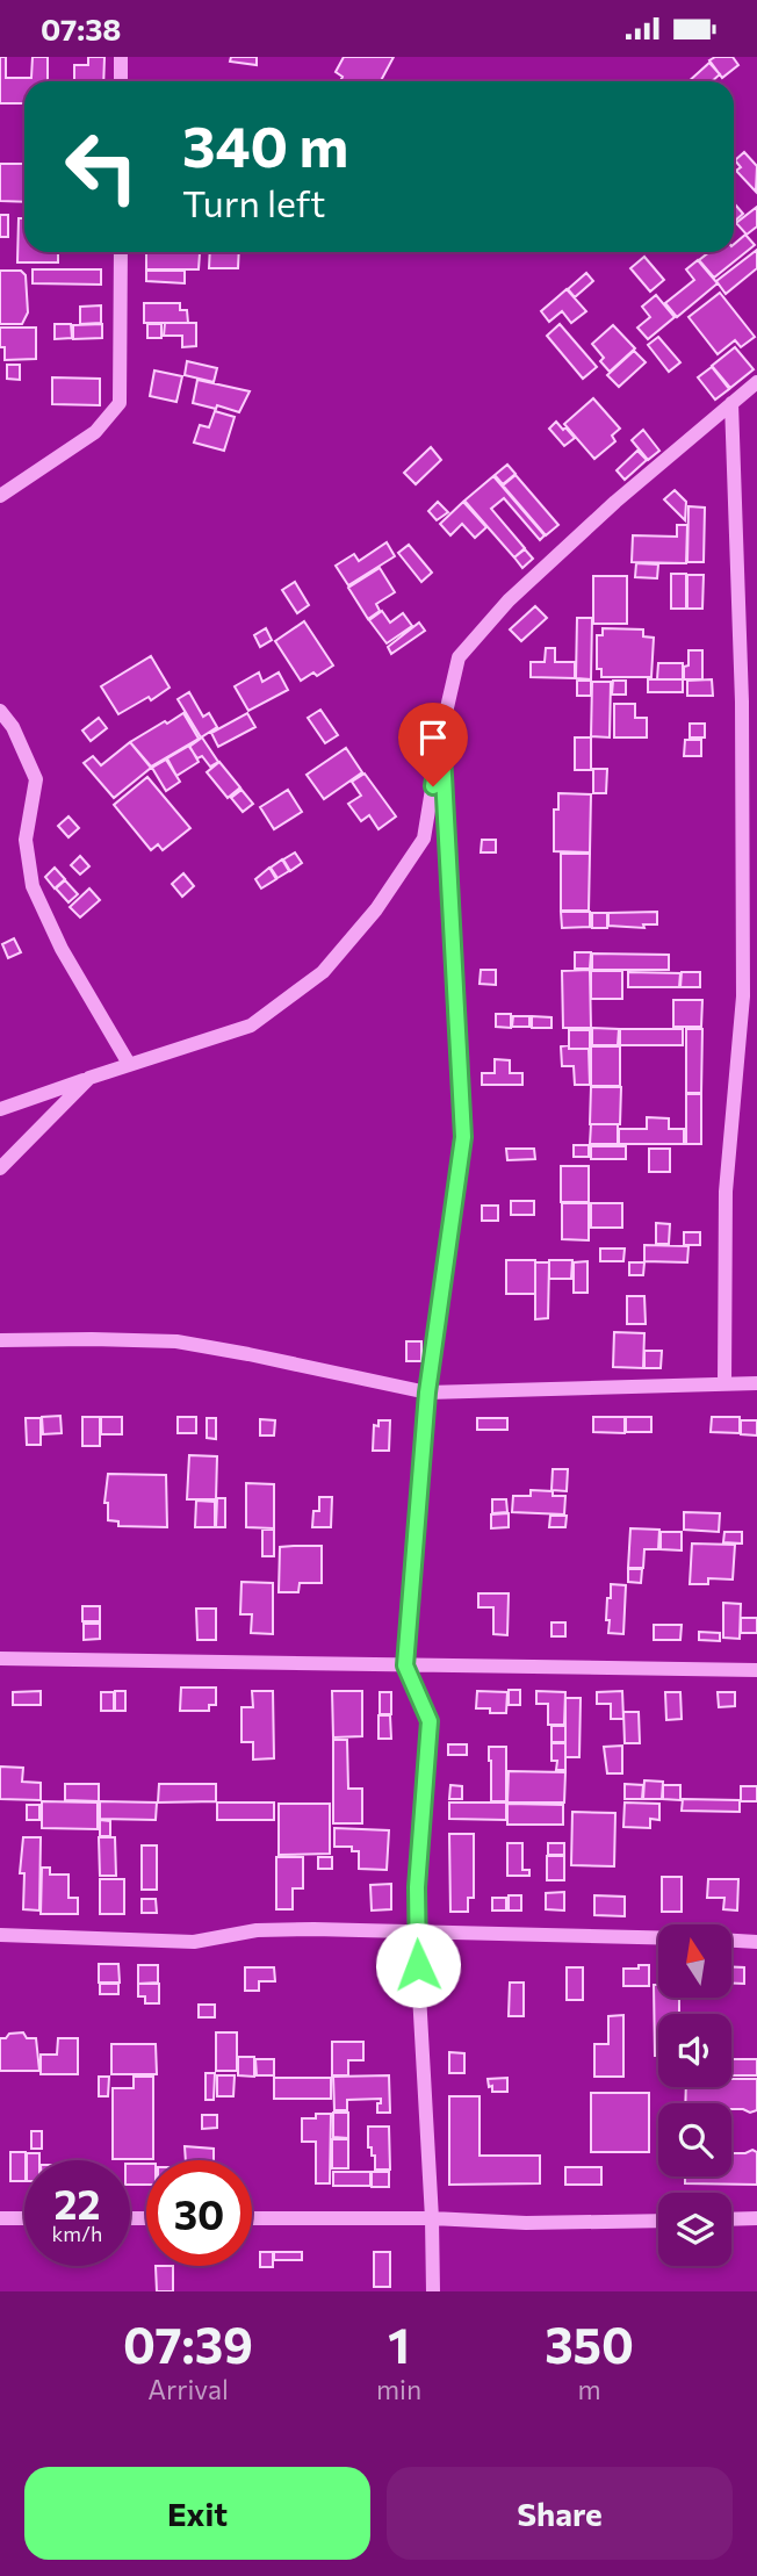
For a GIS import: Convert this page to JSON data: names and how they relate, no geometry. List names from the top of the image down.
{
  "north": "top",
  "page": {
    "status": "07:38",
    "turn": ["340 m", "Turn left"],
    "speed": "22 km/h",
    "limit": "30",
    "eta": [
      "07:39",
      "Arrival",
      "1",
      "min",
      "350",
      "m"
    ],
    "buttons": ["Exit", "Share"]
  }
}
